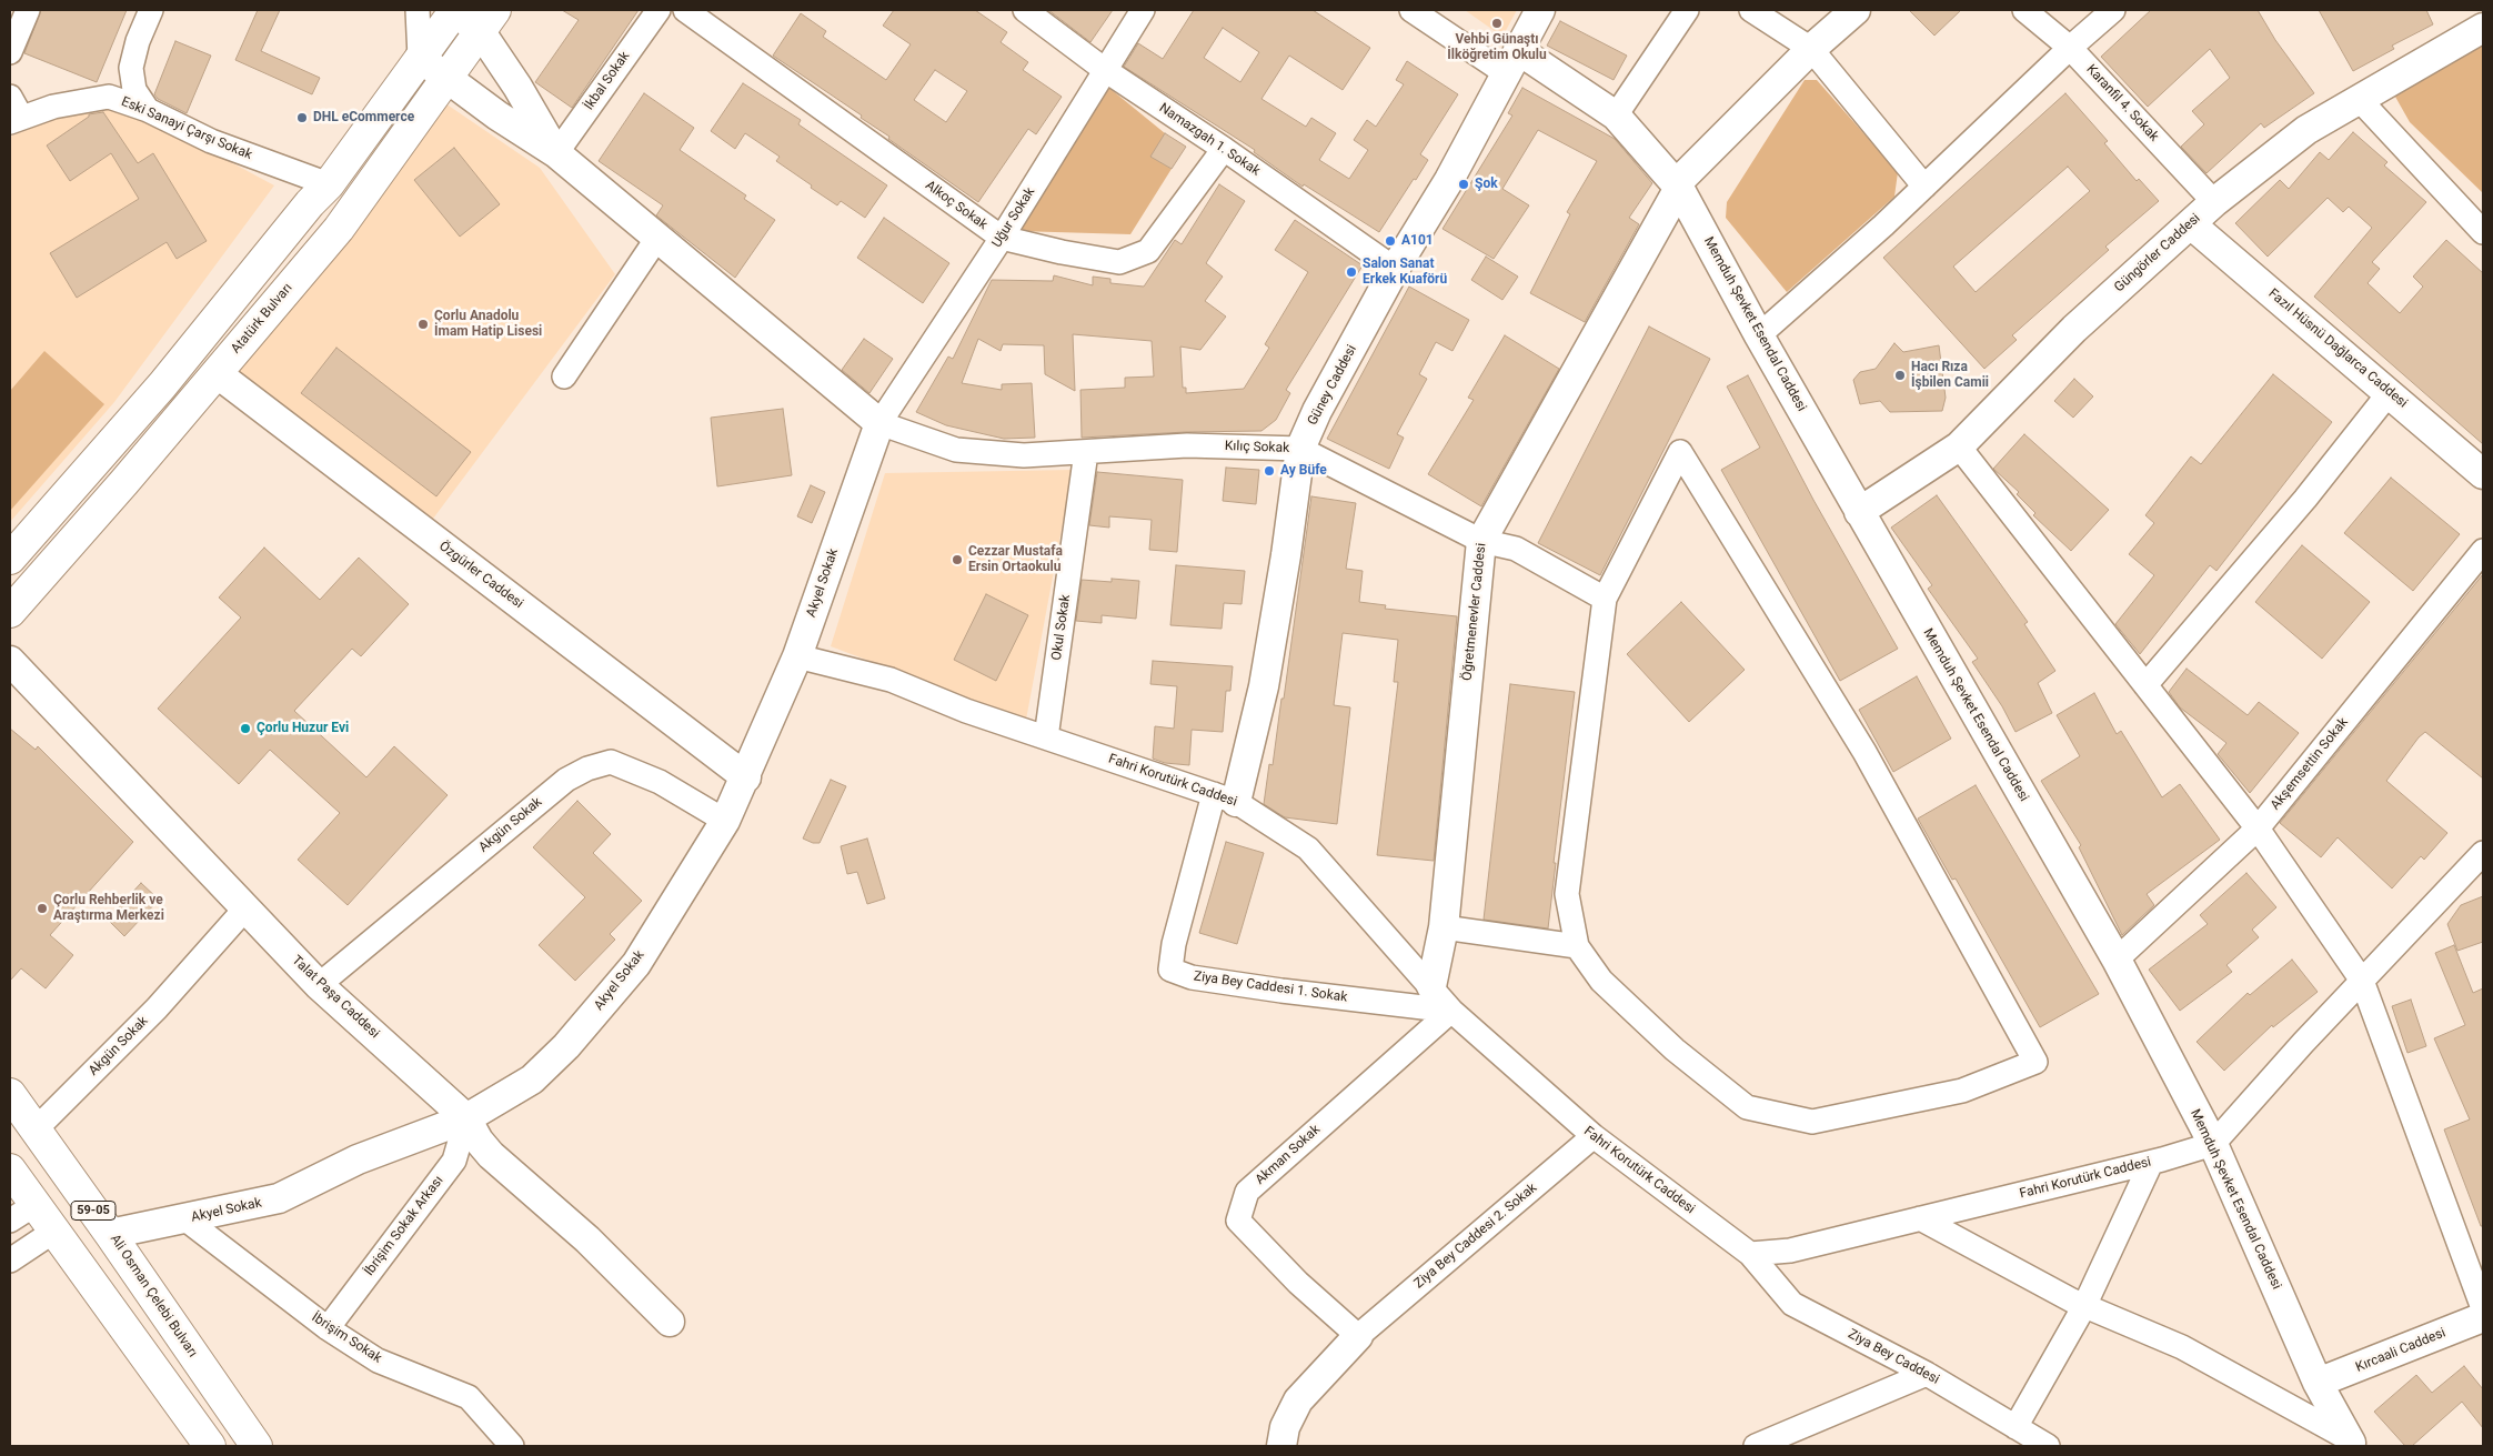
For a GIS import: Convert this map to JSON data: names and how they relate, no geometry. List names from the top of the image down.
{
  "streets": {
    "main road": ["Atatürk Bulvarı", "59-05", "Ali Osman Çelebi Bulvarı"],
    "street": [
      "İkbal Sokak",
      "Karanfil 4. Sokak",
      "Eski Sanayi Çarşı Sokak",
      "Namazgah 1. Sokak",
      "Alkoç Sokak",
      "Uğur Sokak",
      "Güngörler Caddesi",
      "Memduh Şevket Esendal Caddesi",
      "Fazıl Hüsnü Dağlarca Caddesi",
      "Güney Caddesi",
      "Kılıç Sokak",
      "Özgürler Caddesi",
      "Akyel Sokak",
      "Öğretmenevler Caddesi",
      "Okul Sokak",
      "Akşemsettin Sokak",
      "Fahri Korutürk Caddesi",
      "Akgün Sokak",
      "Ziya Bey Caddesi 1. Sokak",
      "Talat Paşa Caddesi",
      "Akman Sokak",
      "İbrişim Sokak Arkası",
      "Ziya Bey Caddesi 2. Sokak",
      "İbrişim Sokak",
      "Kırcaali Caddesi",
      "Ziya Bey Caddesi"
    ]
  },
  "crossings": [
    ["Karanfil 4. Sokak", "Güngörler Caddesi"],
    ["Namazgah 1. Sokak", "Alkoç Sokak"],
    ["Namazgah 1. Sokak", "Uğur Sokak"],
    ["Namazgah 1. Sokak", "Güney Caddesi"],
    ["Alkoç Sokak", "Uğur Sokak"],
    ["Uğur Sokak", "Kılıç Sokak"],
    ["Uğur Sokak", "Akyel Sokak"],
    ["Güngörler Caddesi", "Memduh Şevket Esendal Caddesi"],
    ["Güngörler Caddesi", "Fazıl Hüsnü Dağlarca Caddesi"],
    ["Atatürk Bulvarı", "Özgürler Caddesi"],
    ["Memduh Şevket Esendal Caddesi", "Güney Caddesi"],
    ["Memduh Şevket Esendal Caddesi", "Öğretmenevler Caddesi"],
    ["Memduh Şevket Esendal Caddesi", "Akşemsettin Sokak"],
    ["Memduh Şevket Esendal Caddesi", "Fahri Korutürk Caddesi"],
    ["Memduh Şevket Esendal Caddesi", "Kırcaali Caddesi"],
    ["Güney Caddesi", "Kılıç Sokak"],
    ["Güney Caddesi", "Fahri Korutürk Caddesi"],
    ["Güney Caddesi", "Ziya Bey Caddesi 1. Sokak"],
    ["Kılıç Sokak", "Akyel Sokak"],
    ["Kılıç Sokak", "Öğretmenevler Caddesi"],
    ["Kılıç Sokak", "Okul Sokak"],
    ["Özgürler Caddesi", "Akyel Sokak"],
    ["Akyel Sokak", "Fahri Korutürk Caddesi"],
    ["Akyel Sokak", "Akgün Sokak"],
    ["Akyel Sokak", "Talat Paşa Caddesi"],
    ["Akyel Sokak", "İbrişim Sokak Arkası"],
    ["Akyel Sokak", "Ali Osman Çelebi Bulvarı"],
    ["Akyel Sokak", "İbrişim Sokak"],
    ["Öğretmenevler Caddesi", "Fahri Korutürk Caddesi"],
    ["Okul Sokak", "Fahri Korutürk Caddesi"],
    ["Fahri Korutürk Caddesi", "Ziya Bey Caddesi 1. Sokak"],
    ["Fahri Korutürk Caddesi", "Akman Sokak"],
    ["Fahri Korutürk Caddesi", "Ziya Bey Caddesi 2. Sokak"],
    ["Fahri Korutürk Caddesi", "Ziya Bey Caddesi"],
    ["Akgün Sokak", "Talat Paşa Caddesi"],
    ["Akgün Sokak", "Ali Osman Çelebi Bulvarı"],
    ["Ziya Bey Caddesi 1. Sokak", "Akman Sokak"],
    ["Talat Paşa Caddesi", "İbrişim Sokak Arkası"],
    ["Akman Sokak", "Ziya Bey Caddesi 2. Sokak"],
    ["İbrişim Sokak Arkası", "İbrişim Sokak"]
  ],
  "places": [
    "Vehbi Günaştı İlköğretim Okulu",
    "DHL eCommerce",
    "Şok",
    "A101",
    "Salon Sanat Erkek Kuaförü",
    "Çorlu Anadolu İmam Hatip Lisesi",
    "Hacı Rıza İşbilen Camii",
    "Ay Büfe",
    "Cezzar Mustafa Ersin Ortaokulu",
    "Çorlu Huzur Evi",
    "Çorlu Rehberlik ve Araştırma Merkezi"
  ]
}
